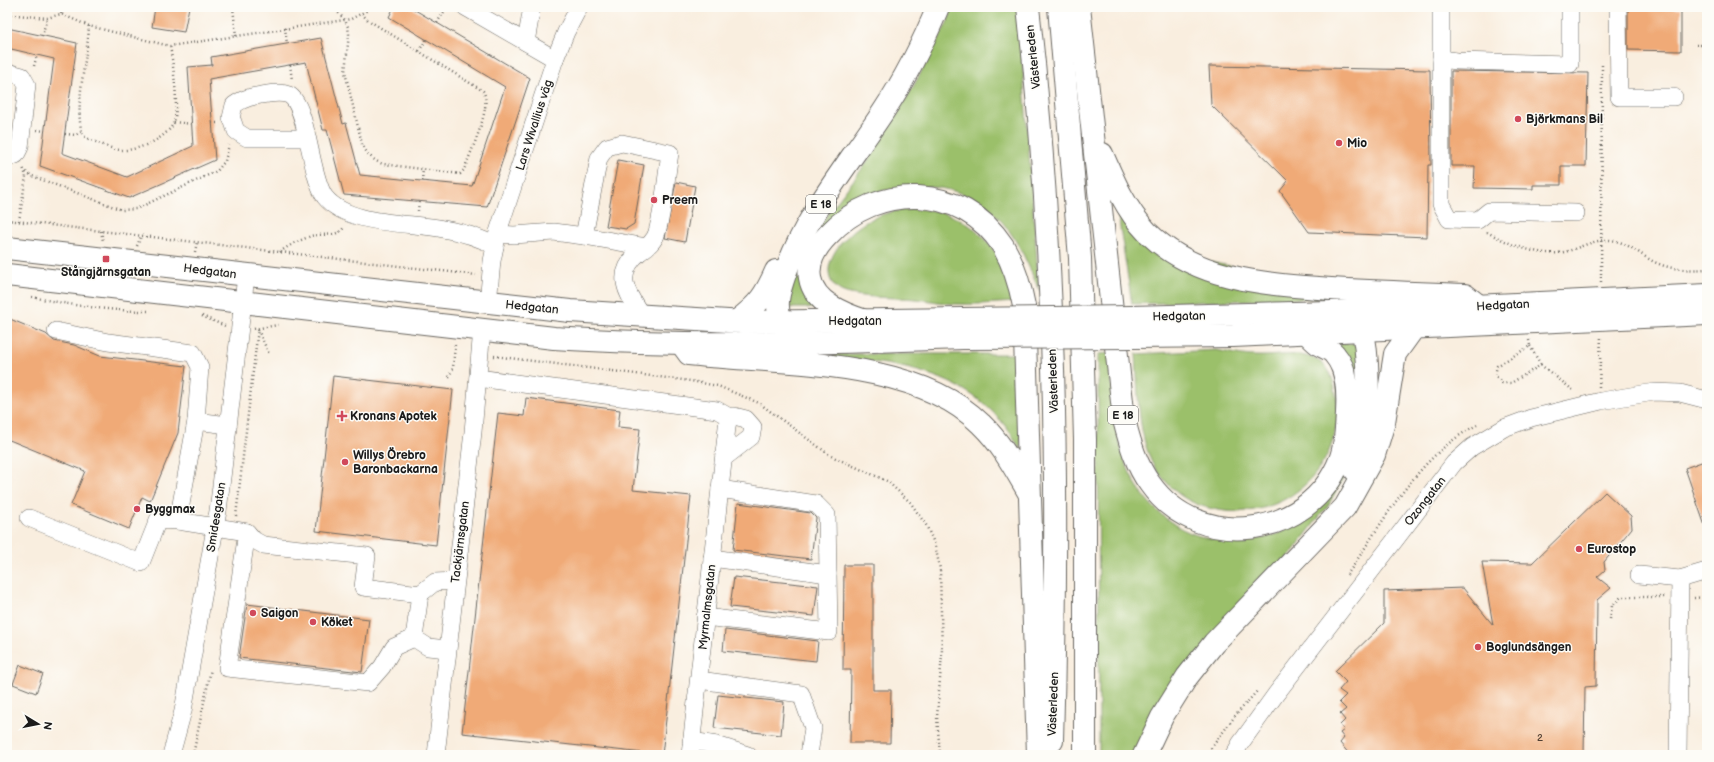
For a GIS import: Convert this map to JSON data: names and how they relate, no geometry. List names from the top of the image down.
{
  "streets": {
    "main road": ["Västerleden", "E 18", "Hedgatan"],
    "street": [
      "Lars Wivallius väg",
      "Ozongatan",
      "Smidesgatan",
      "Tackjärnsgatan",
      "Myrmalmsgatan"
    ]
  },
  "crossings": [
    ["Lars Wivallius väg", "Hedgatan"],
    ["E 18", "Hedgatan"],
    ["Hedgatan", "Smidesgatan"],
    ["Hedgatan", "Tackjärnsgatan"]
  ],
  "places": {
    "other": [
      "Björkmans Bil",
      "Mio",
      "Preem",
      "Willys Örebro Baronbackarna",
      "Byggmax",
      "Eurostop",
      "Saigon",
      "Köket",
      "Boglundsängen"
    ],
    "transit": ["Stångjärnsgatan"],
    "health": ["Kronans Apotek"]
  },
  "house_numbers": ["2"],
  "north": "right"
}
